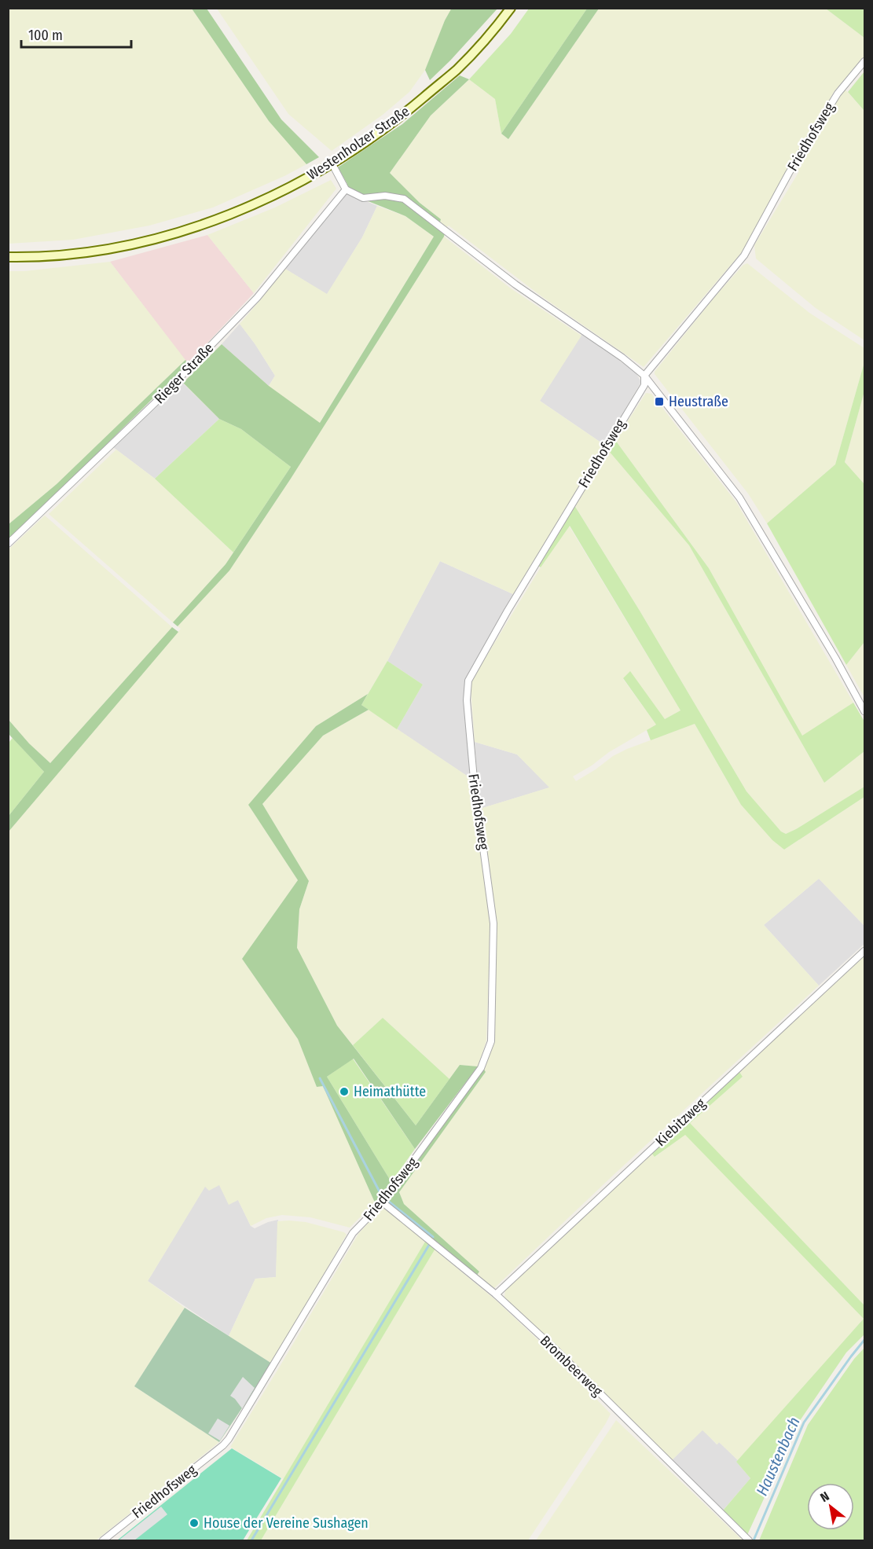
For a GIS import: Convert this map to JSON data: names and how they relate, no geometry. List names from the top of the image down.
{
  "streets": {
    "main road": ["Westenholzer Straße"],
    "street": [
      "Friedhofsweg",
      "Rieger Straße",
      "Kiebitzweg",
      "Brombeerweg"
    ]
  },
  "crossings": [
    ["Friedhofsweg", "Brombeerweg"],
    ["Kiebitzweg", "Brombeerweg"]
  ],
  "water": ["Haustenbach"],
  "places": {
    "transit": ["Heustraße"],
    "other": ["Heimathütte", "House der Vereine Sushagen"]
  },
  "scale_bar": "100 m",
  "north": "top left"
}
